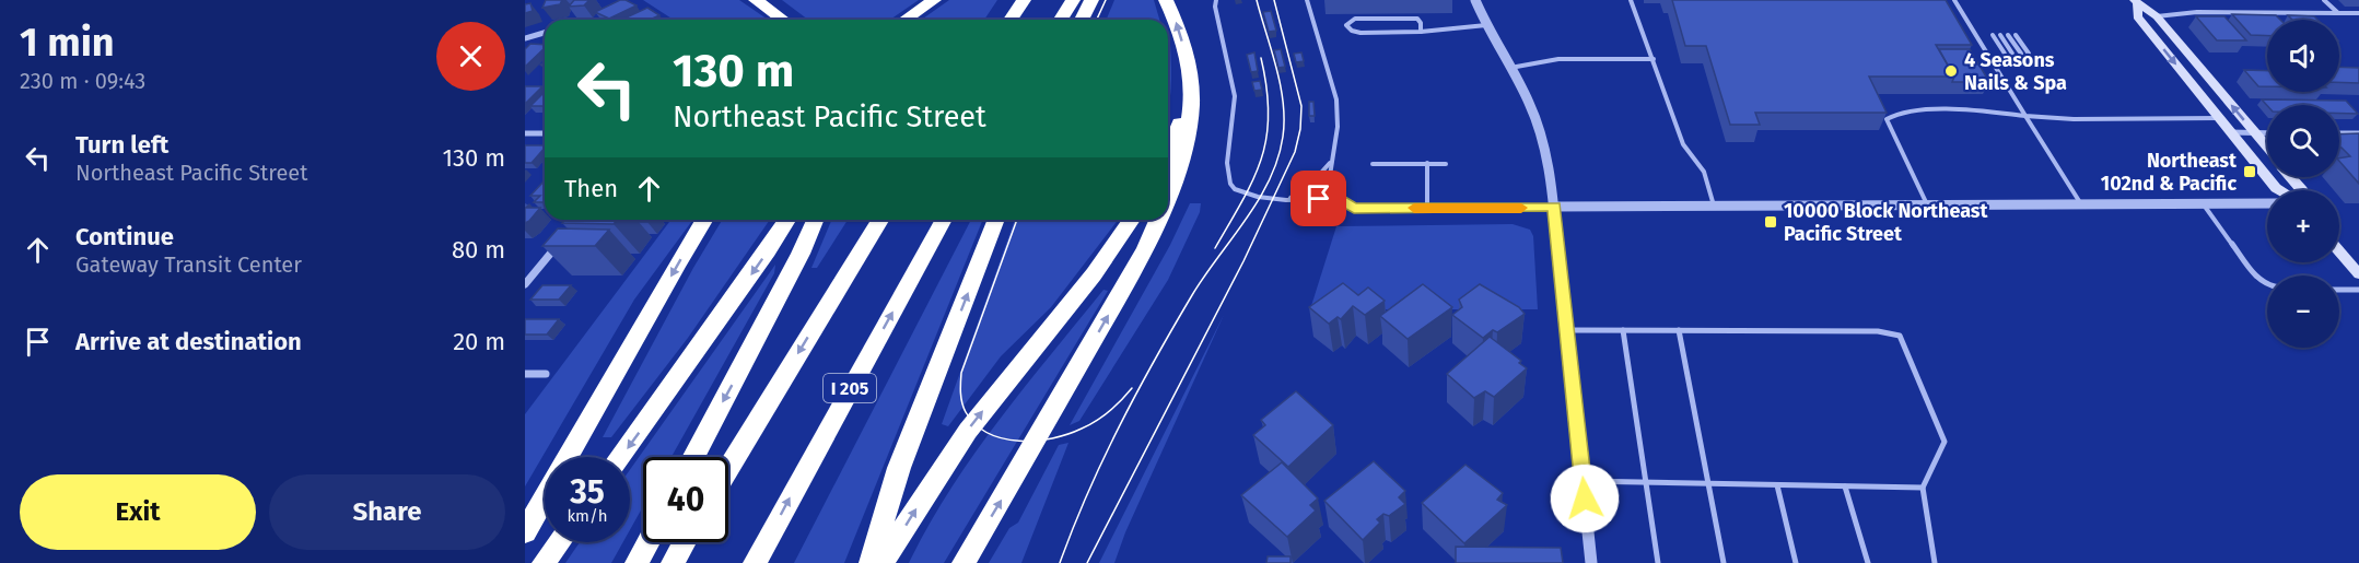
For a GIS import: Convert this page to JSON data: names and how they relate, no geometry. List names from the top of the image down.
{
  "streets": {
    "highway": ["I 205"]
  },
  "places": {
    "other": ["4 Seasons Nails & Spa"],
    "transit": ["Northeast 102nd & Pacific", "10000 Block Northeast Pacific Street"]
  },
  "page": {
    "heading": ["1 min", "230 m · 09:43"],
    "map_buttons": ["+", "−"],
    "turn": ["130 m", "Northeast Pacific Street"],
    "list": [
      {
        "name": "Turn left",
        "note": "Northeast Pacific Street",
        "value": "130 m"
      },
      {
        "name": "Continue",
        "note": "Gateway Transit Center",
        "value": "80 m"
      },
      {
        "name": "Arrive at destination",
        "value": "20 m"
      }
    ],
    "then": "Then",
    "speed": "35 km/h",
    "limit": "40",
    "buttons": ["Exit", "Share"]
  }
}
